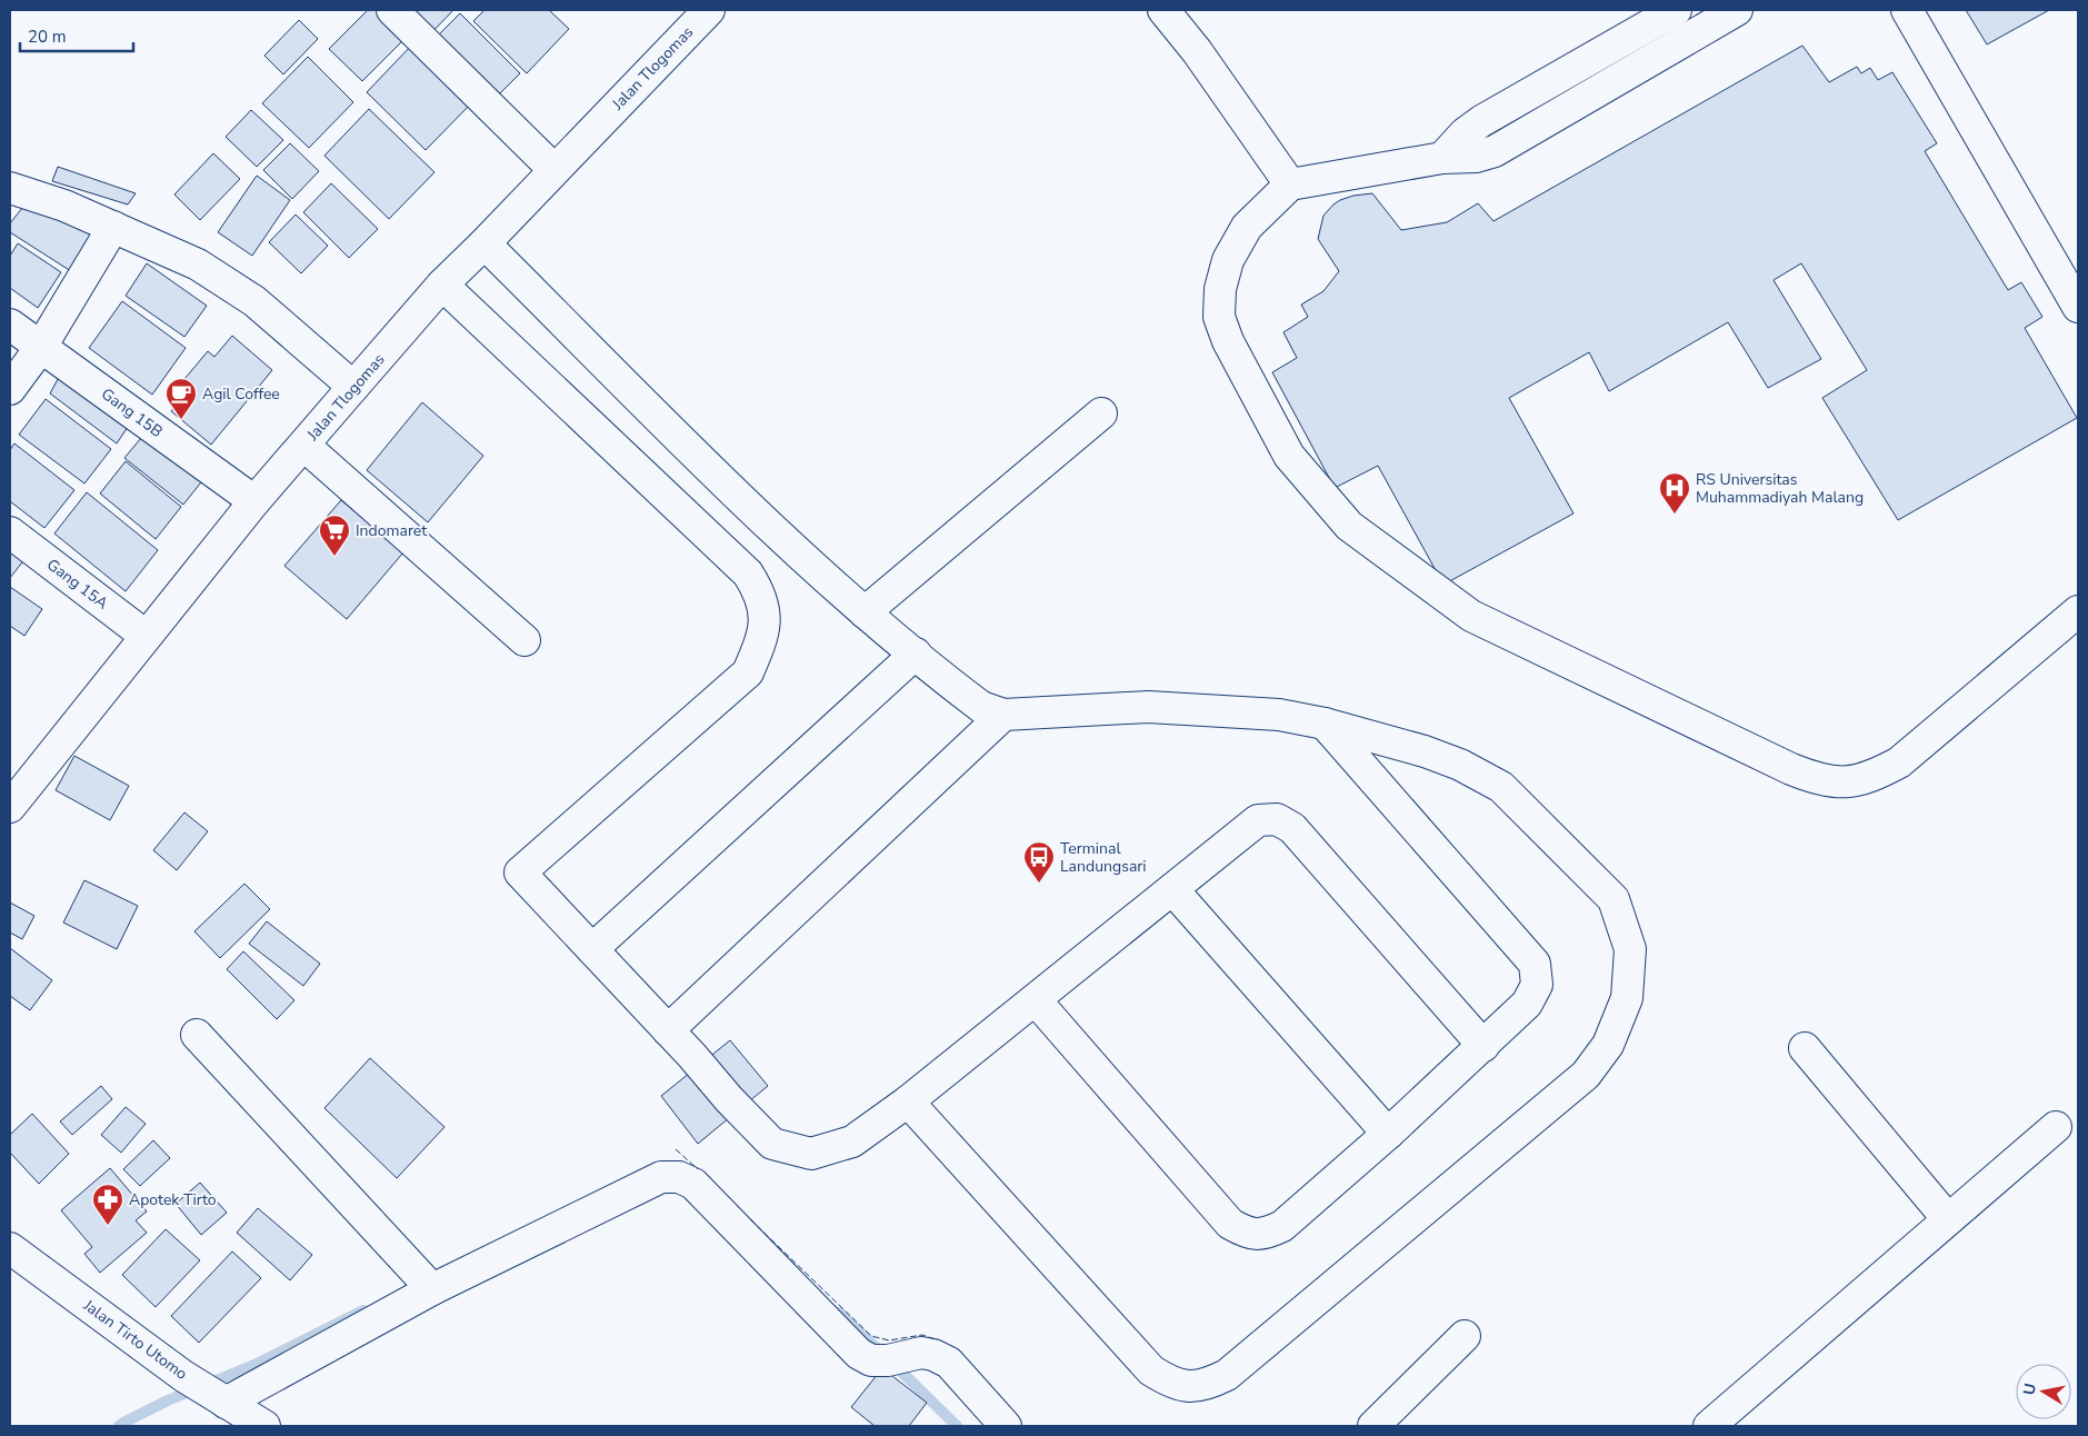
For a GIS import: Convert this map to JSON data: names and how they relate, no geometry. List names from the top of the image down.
{
  "streets": {
    "street": [
      "Jalan Tlogomas",
      "Gang 15B",
      "Gang 15A",
      "Jalan Tirto Utomo"
    ]
  },
  "crossings": [
    ["Jalan Tlogomas", "Gang 15B"],
    ["Jalan Tlogomas", "Gang 15A"]
  ],
  "places": {
    "cafe": ["Agil Coffee"],
    "hospital": ["RS Universitas Muhammadiyah Malang"],
    "supermarket": ["Indomaret"],
    "bus stop": ["Terminal Landungsari"],
    "pharmacy": ["Apotek Tirto"]
  },
  "scale_bar": "20 m",
  "north": "left"
}
